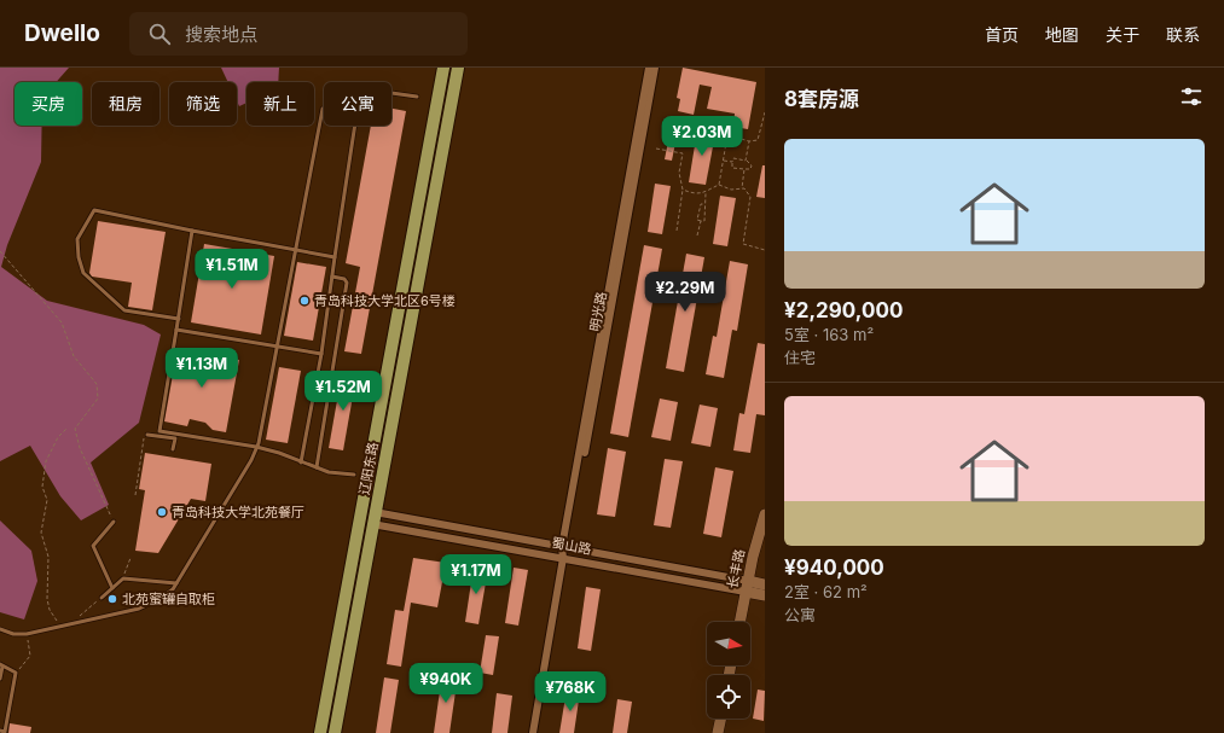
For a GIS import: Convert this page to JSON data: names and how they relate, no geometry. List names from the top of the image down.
{
  "streets": {
    "main road": ["辽阳东路"],
    "street": ["明光路", "蜀山路", "长丰路"]
  },
  "crossings": [
    ["明光路", "蜀山路"],
    ["辽阳东路", "蜀山路"],
    ["蜀山路", "长丰路"]
  ],
  "places": ["青岛科技大学北区6号楼", "青岛科技大学北苑餐厅", "北苑蜜罐自取柜"],
  "north": "right",
  "page": {
    "header": "Dwello",
    "search": "搜索地点",
    "nav": [
      "首页",
      "地图",
      "关于",
      "联系"
    ],
    "heading": "8套房源",
    "chip": [
      "买房",
      "租房",
      "筛选",
      "新上",
      "公寓"
    ],
    "price": [
      "¥2.03M",
      "¥1.51M",
      "¥2.29M",
      "¥1.13M",
      "¥1.52M",
      "¥1.17M",
      "¥940K",
      "¥768K"
    ],
    "list": [
      {
        "name": "¥2,290,000",
        "note": "5室 · 163 m² · 住宅"
      },
      {
        "name": "¥940,000",
        "note": "2室 · 62 m² · 公寓"
      }
    ]
  }
}
